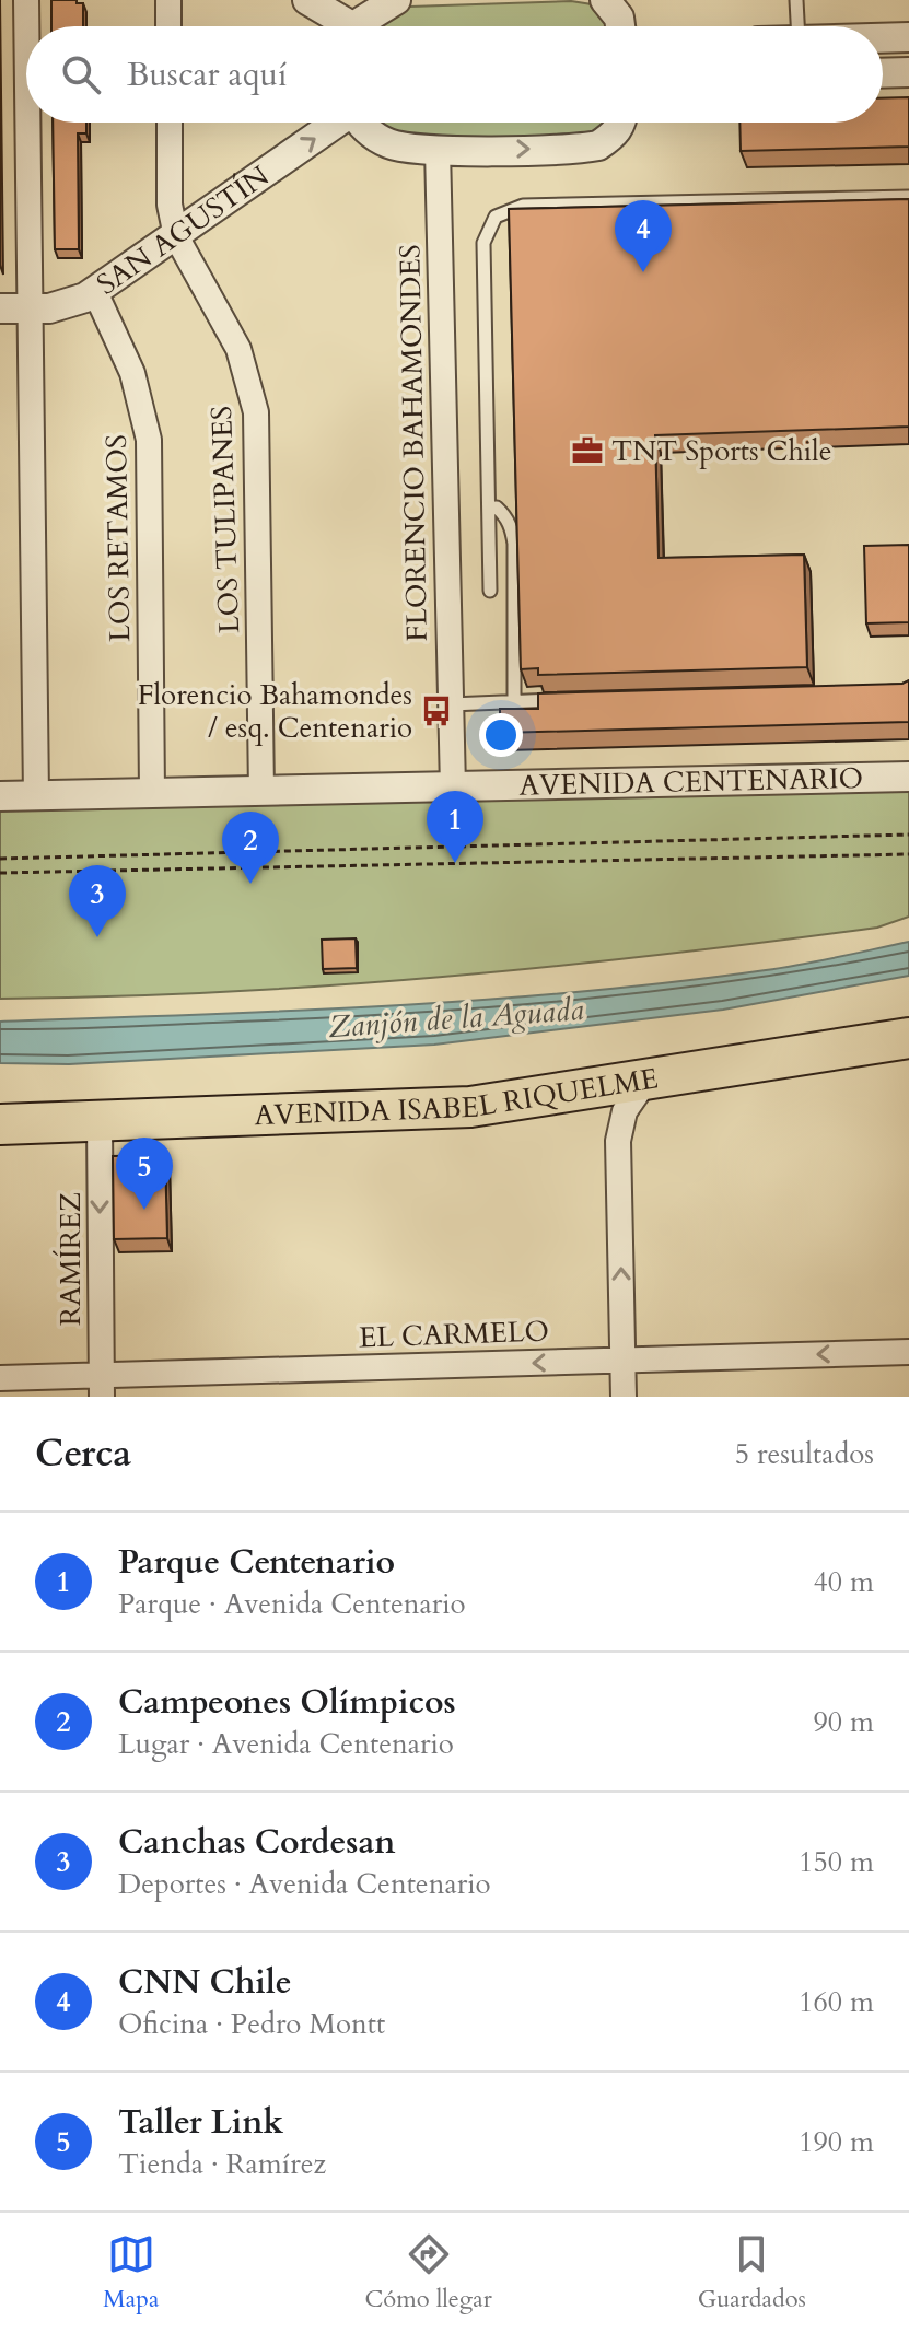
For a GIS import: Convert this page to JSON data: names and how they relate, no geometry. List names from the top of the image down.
{
  "streets": {
    "highway": ["AVENIDA ISABEL RIQUELME"],
    "street": [
      "SAN AGUSTÍN",
      "FLORENCIO BAHAMONDES",
      "LOS TULIPANES",
      "LOS RETAMOS",
      "AVENIDA CENTENARIO",
      "RAMÍREZ",
      "EL CARMELO"
    ]
  },
  "crossings": [
    ["SAN AGUSTÍN", "LOS TULIPANES"],
    ["SAN AGUSTÍN", "LOS RETAMOS"],
    ["FLORENCIO BAHAMONDES", "AVENIDA CENTENARIO"],
    ["LOS TULIPANES", "AVENIDA CENTENARIO"],
    ["LOS RETAMOS", "AVENIDA CENTENARIO"],
    ["AVENIDA ISABEL RIQUELME", "RAMÍREZ"],
    ["RAMÍREZ", "EL CARMELO"]
  ],
  "one_way": ["SAN AGUSTÍN", "RAMÍREZ", "EL CARMELO"],
  "water": ["Zanjón de la Aguada"],
  "places": {
    "office": ["TNT Sports Chile"],
    "bus stop": ["Florencio Bahamondes / esq. Centenario"]
  },
  "page": {
    "search": "Buscar aquí",
    "pins": [
      "4",
      "1",
      "2",
      "3",
      "5"
    ],
    "heading": ["Cerca", "5 resultados"],
    "list": [
      {
        "mark": "1",
        "name": "Parque Centenario",
        "note": "Parque · Avenida Centenario",
        "value": "40 m"
      },
      {
        "mark": "2",
        "name": "Campeones Olímpicos",
        "note": "Lugar · Avenida Centenario",
        "value": "90 m"
      },
      {
        "mark": "3",
        "name": "Canchas Cordesan",
        "note": "Deportes · Avenida Centenario",
        "value": "150 m"
      },
      {
        "mark": "4",
        "name": "CNN Chile",
        "note": "Oficina · Pedro Montt",
        "value": "160 m"
      },
      {
        "mark": "5",
        "name": "Taller Link",
        "note": "Tienda · Ramírez",
        "value": "190 m"
      }
    ],
    "nav": ["Mapa", "Cómo llegar", "Guardados"]
  }
}
